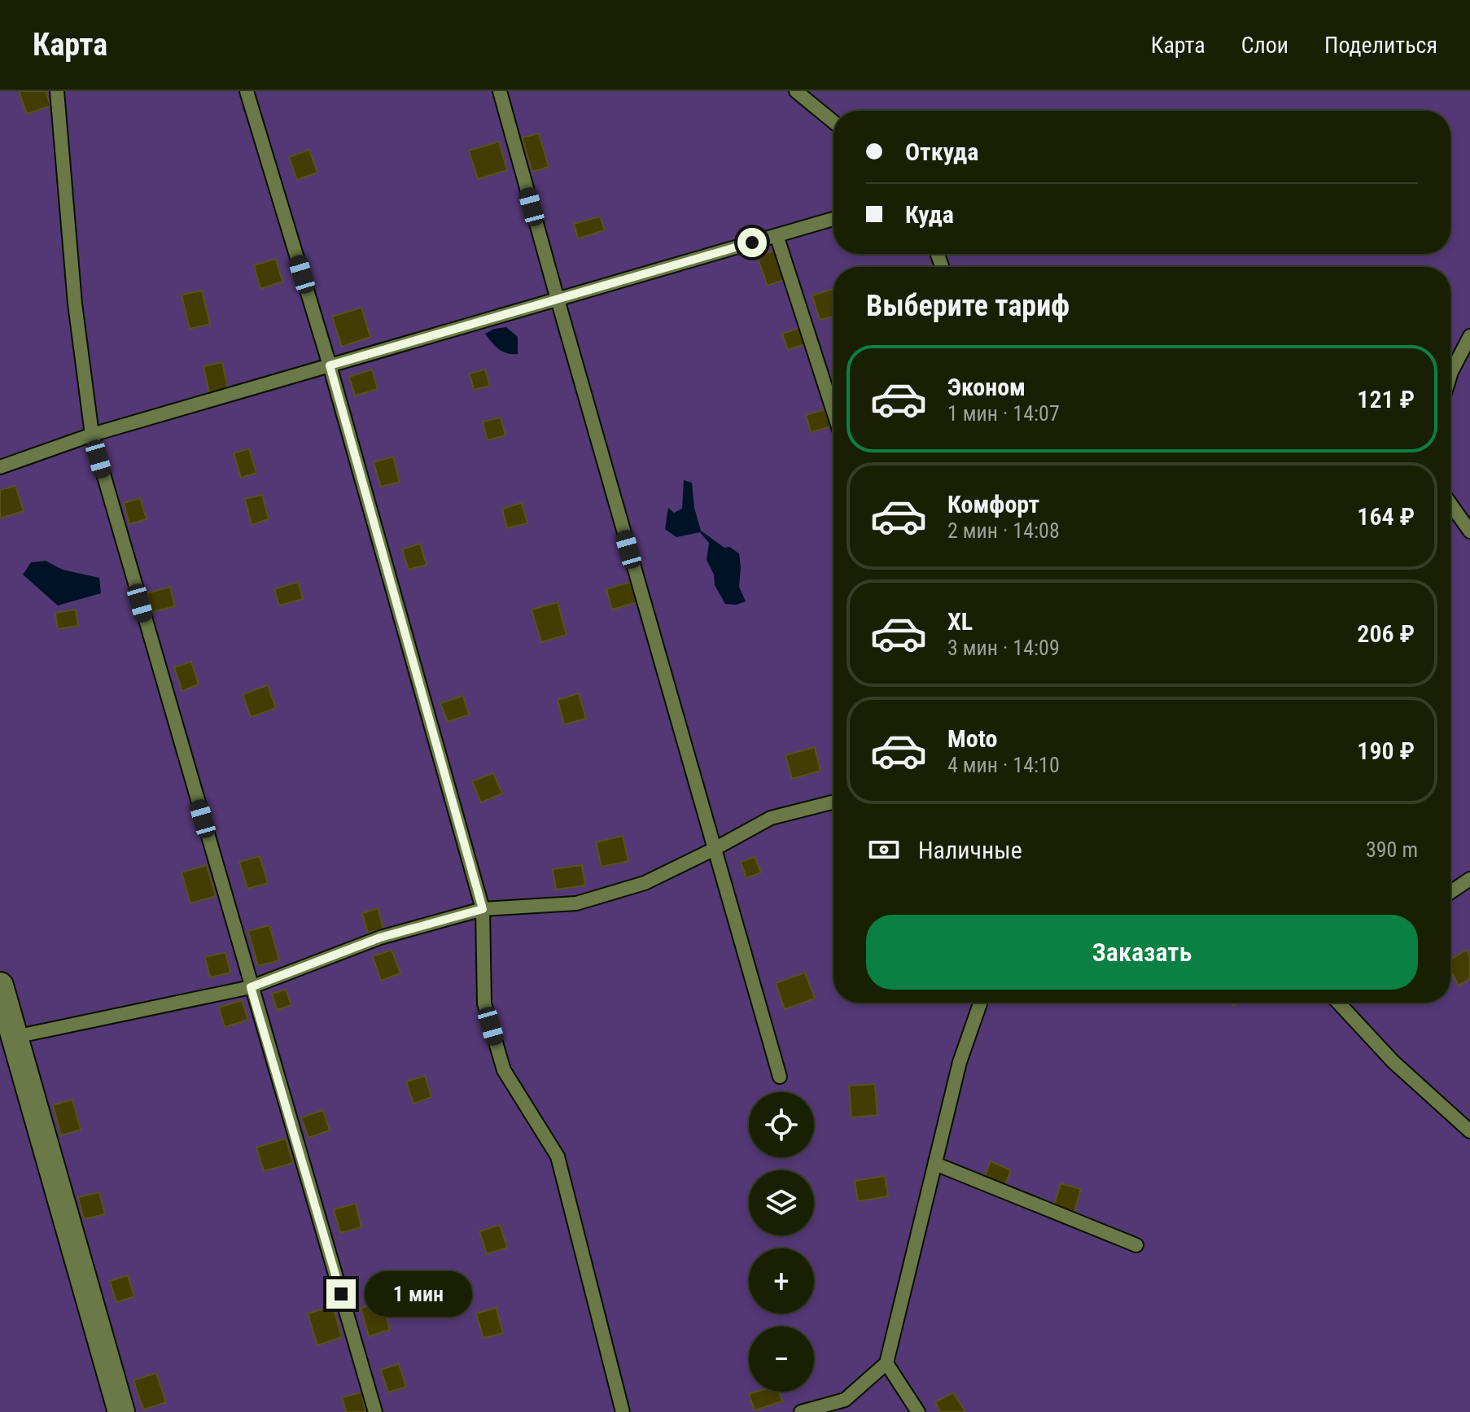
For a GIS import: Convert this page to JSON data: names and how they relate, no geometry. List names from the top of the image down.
{
  "page": {
    "header": "Карта",
    "nav": ["Карта", "Слои", "Поделиться"],
    "banner": ["Откуда", "Куда"],
    "heading": "Выберите тариф",
    "list": [
      {
        "name": "Эконом",
        "note": "1 мин · 14:07",
        "value": "121 ₽"
      },
      {
        "name": "Комфорт",
        "note": "2 мин · 14:08",
        "value": "164 ₽"
      },
      {
        "name": "XL",
        "note": "3 мин · 14:09",
        "value": "206 ₽"
      },
      {
        "name": "Moto",
        "note": "4 мин · 14:10",
        "value": "190 ₽"
      }
    ],
    "pay": ["Наличные", "390 m"],
    "buttons": "Заказать",
    "map_buttons": ["+", "−"],
    "bubble": "1 мин"
  }
}
